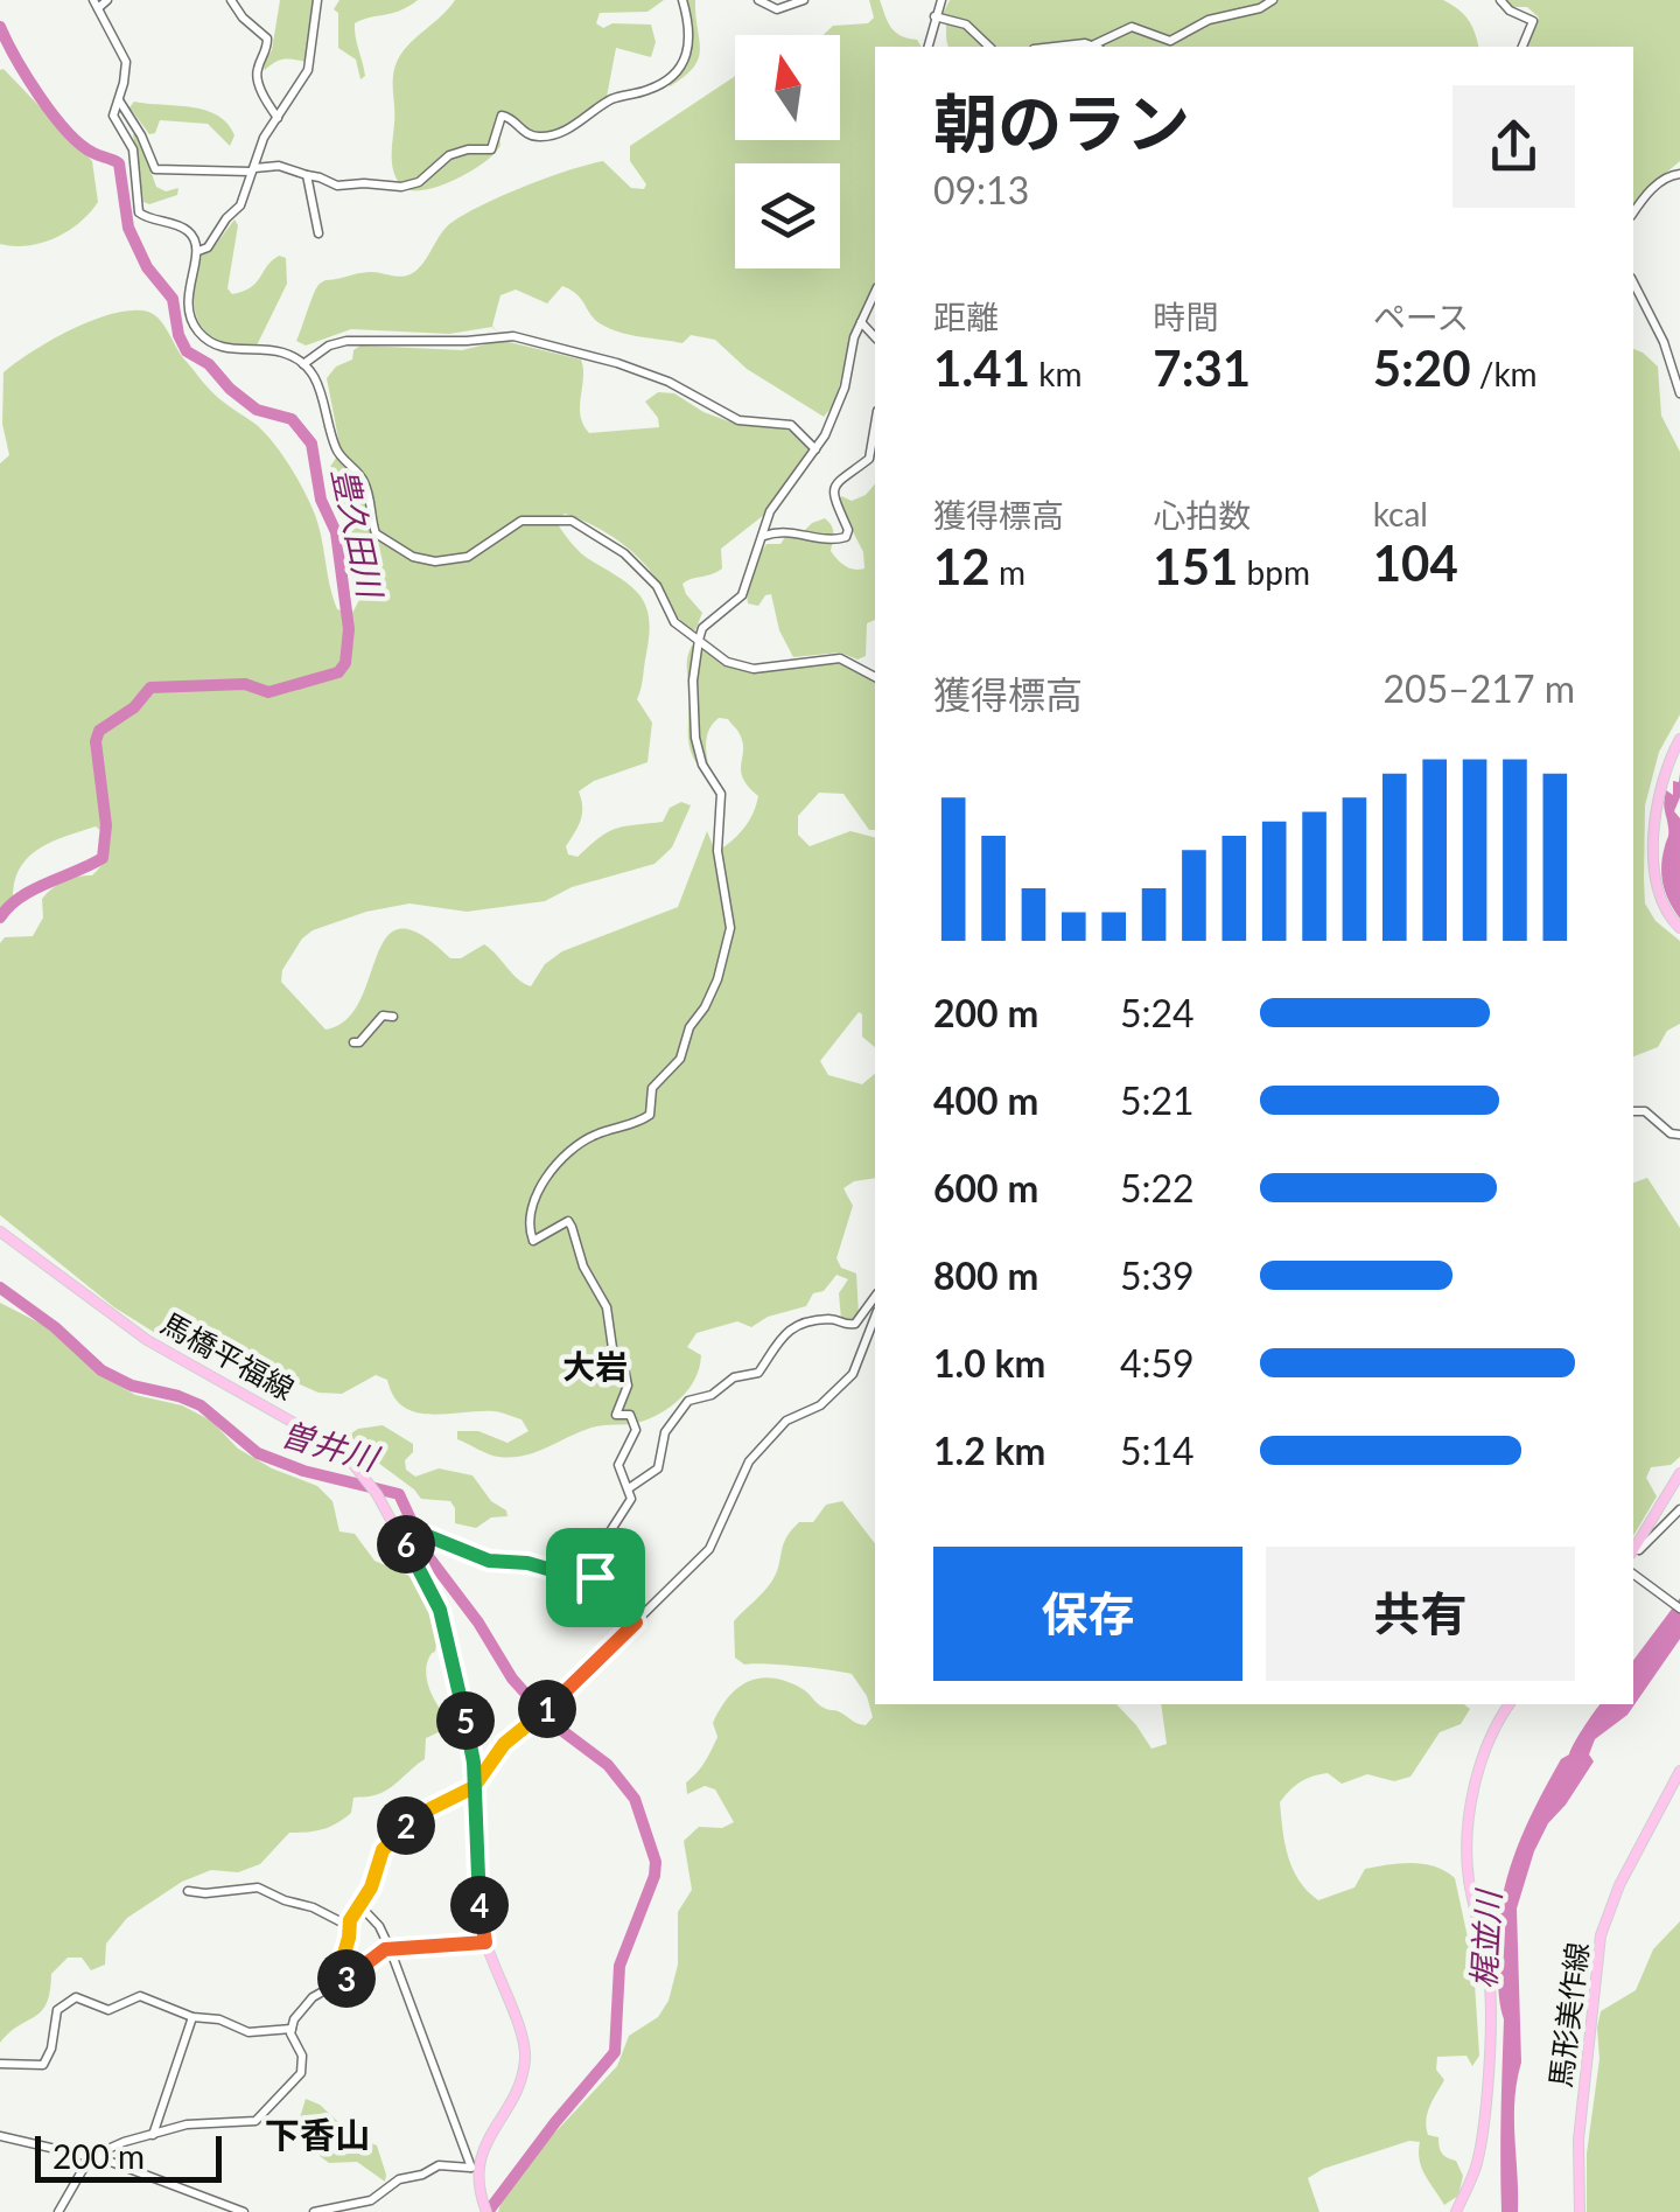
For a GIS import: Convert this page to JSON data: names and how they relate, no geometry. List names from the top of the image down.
{
  "streets": {
    "main road": ["馬橋平福線", "馬形美作線"]
  },
  "districts": ["大岩", "下香山"],
  "water": ["豊久田川", "曽井川", "梶並川"],
  "scale_bar": "200 m",
  "north": "top",
  "page": {
    "heading": ["朝のラン", "09:13"],
    "stats": [
      ["距離", "1.41 km"],
      ["時間", "7:31"],
      ["ペース", "5:20 /km"],
      ["獲得標高", "12 m"],
      ["心拍数", "151 bpm"],
      ["kcal", "104"]
    ],
    "chart": ["獲得標高", "205–217 m"],
    "list": [
      {
        "name": "200 m",
        "note": "5:24"
      },
      {
        "name": "400 m",
        "note": "5:21"
      },
      {
        "name": "600 m",
        "note": "5:22"
      },
      {
        "name": "800 m",
        "note": "5:39"
      },
      {
        "name": "1.0 km",
        "note": "4:59"
      },
      {
        "name": "1.2 km",
        "note": "5:14"
      }
    ],
    "pins": [
      "6",
      "1",
      "5",
      "2",
      "4",
      "3"
    ],
    "buttons": ["保存", "共有"],
    "scale": "200 m"
  }
}
